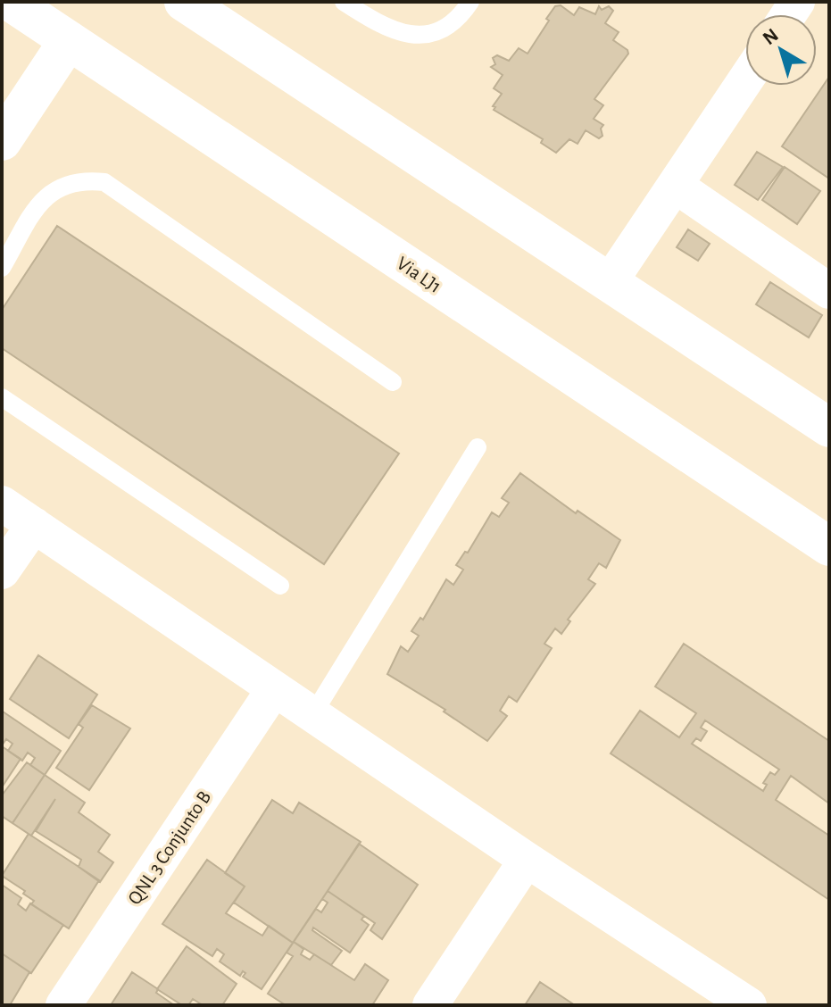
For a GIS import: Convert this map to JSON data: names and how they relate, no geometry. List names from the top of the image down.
{
  "streets": {
    "main road": ["Via LJ1"],
    "street": ["QNL 3 Conjunto B"]
  },
  "north": "top left"
}
